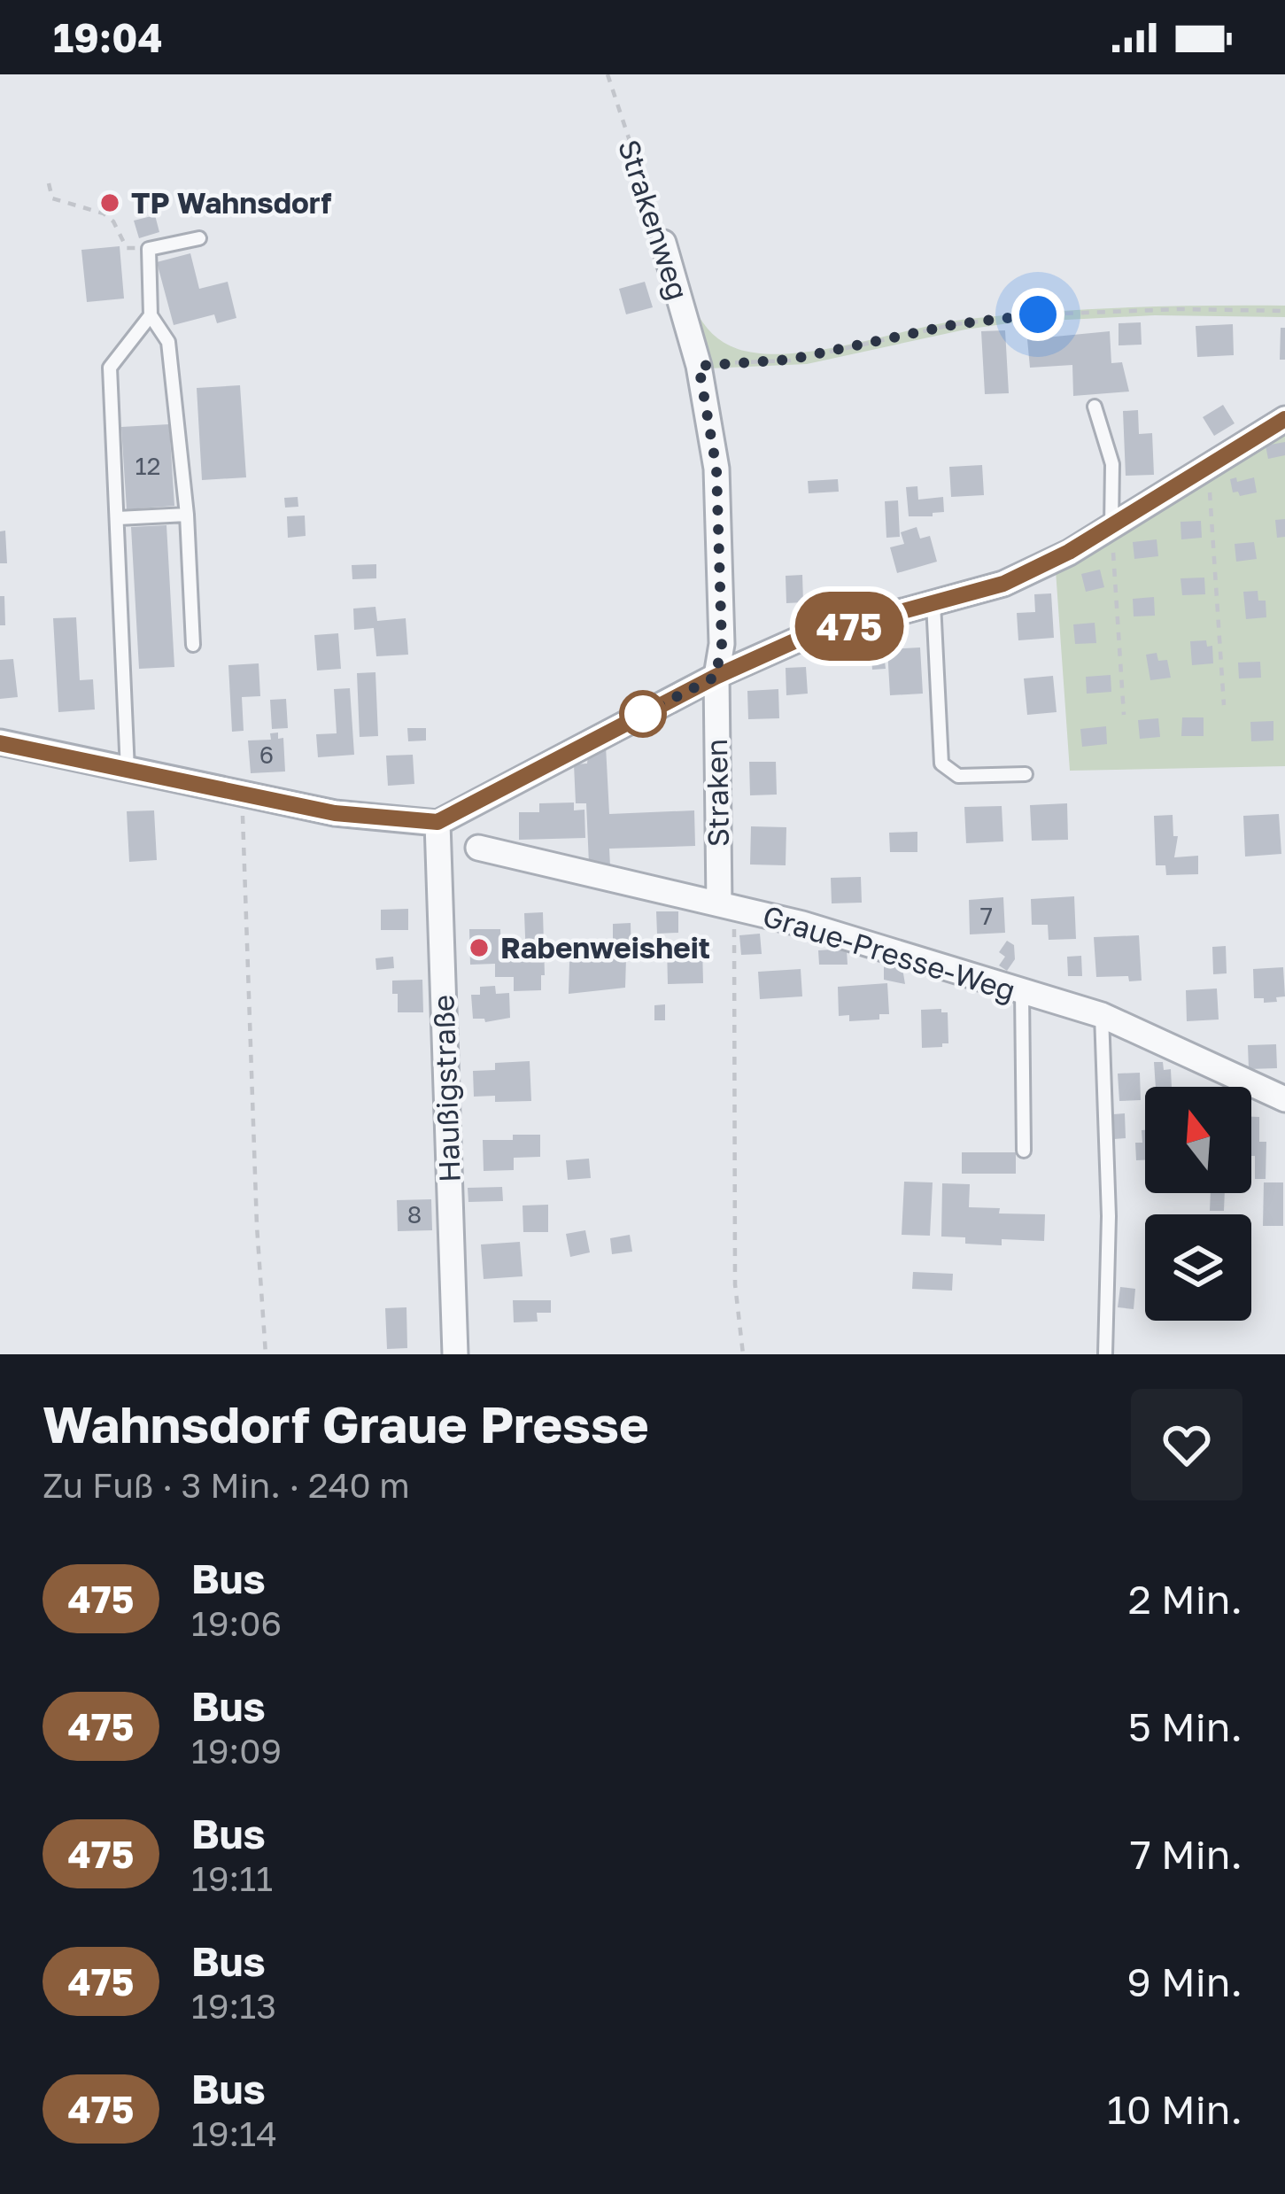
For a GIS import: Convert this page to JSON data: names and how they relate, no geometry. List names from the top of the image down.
{
  "streets": {
    "street": [
      "Strakenweg",
      "Straken",
      "Graue-Presse-Weg",
      "Haußigstraße"
    ]
  },
  "crossings": [
    ["Strakenweg", "Straken"],
    ["Straken", "Graue-Presse-Weg"]
  ],
  "places": ["TP Wahnsdorf", "Rabenweisheit"],
  "lines": ["bus line 475"],
  "house_numbers": [
    "12",
    "6",
    "7",
    "8"
  ],
  "north": "top",
  "page": {
    "status": "19:04",
    "on_map": "475",
    "heading": ["Wahnsdorf Graue Presse", "Zu Fuß · 3 Min. · 240 m"],
    "list": [
      {
        "mark": "475",
        "name": "Bus",
        "note": "19:06",
        "value": "2 Min."
      },
      {
        "mark": "475",
        "name": "Bus",
        "note": "19:09",
        "value": "5 Min."
      },
      {
        "mark": "475",
        "name": "Bus",
        "note": "19:11",
        "value": "7 Min."
      },
      {
        "mark": "475",
        "name": "Bus",
        "note": "19:13",
        "value": "9 Min."
      },
      {
        "mark": "475",
        "name": "Bus",
        "note": "19:14",
        "value": "10 Min."
      }
    ]
  }
}
